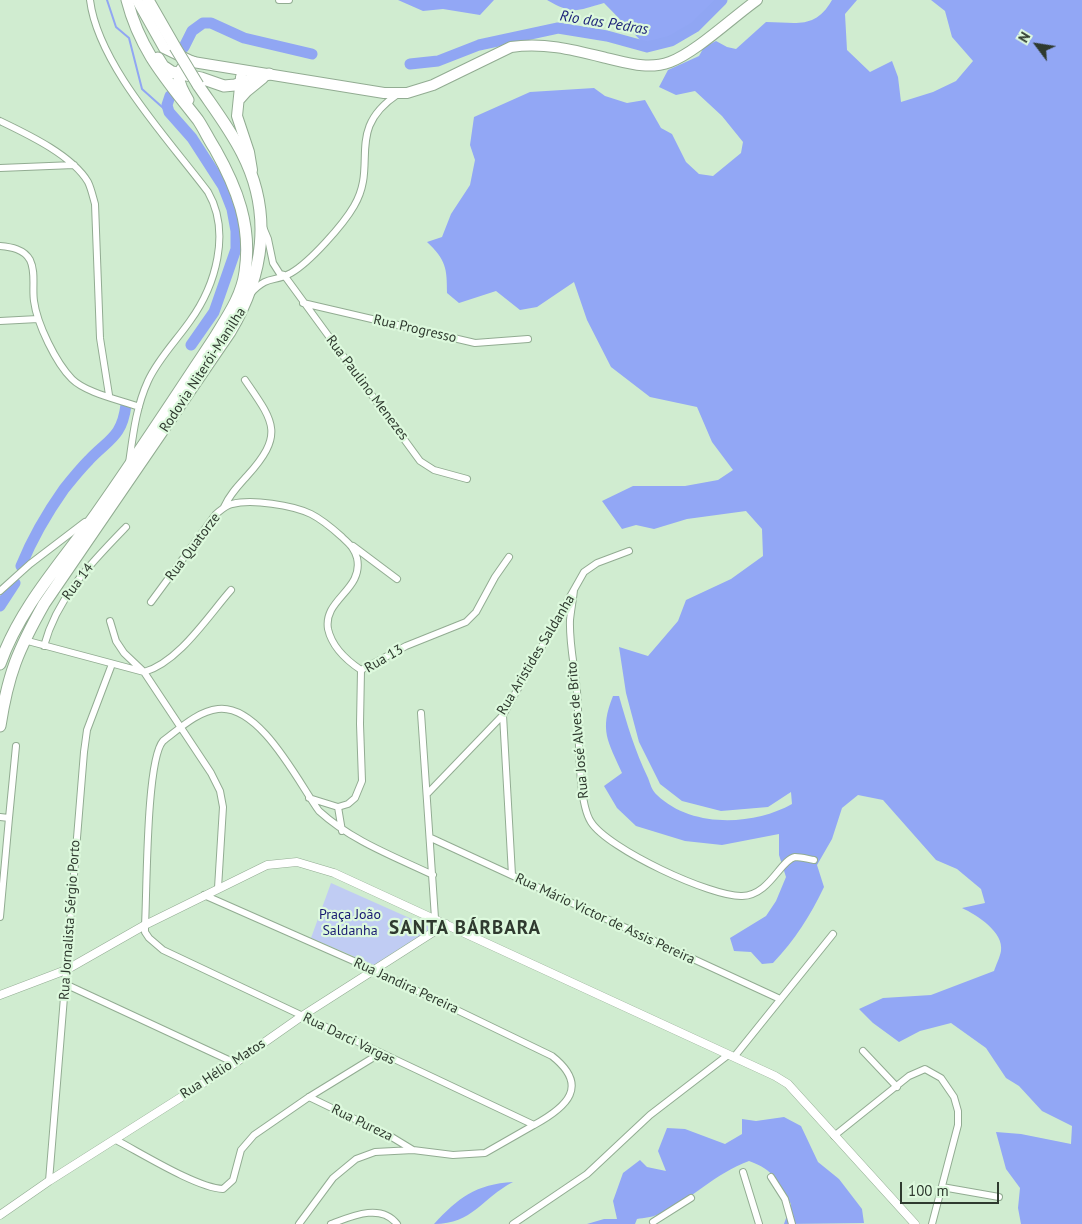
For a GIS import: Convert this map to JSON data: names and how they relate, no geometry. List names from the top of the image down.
{
  "streets": {
    "highway": ["Rodovia Niterói-Manilha"],
    "street": [
      "Rua Progresso",
      "Rua Paulino Menezes",
      "Rua Quatorze",
      "Rua 14",
      "Rua Aristides Saldanha",
      "Rua 13",
      "Rua José Alves de Brito",
      "Rua Mário Victor de Assis Pereira",
      "Rua Jornalista Sérgio Porto",
      "Rua Jandira Pereira",
      "Rua Darci Vargas",
      "Rua Hélio Matos",
      "Rua Pureza"
    ]
  },
  "crossings": [
    ["Rua Progresso", "Rua Paulino Menezes"],
    ["Rodovia Niterói-Manilha", "Rua Paulino Menezes"],
    ["Rua Aristides Saldanha", "Rua José Alves de Brito"],
    ["Rua Jornalista Sérgio Porto", "Rua Hélio Matos"],
    ["Rua Jandira Pereira", "Rua Darci Vargas"],
    ["Rua Jandira Pereira", "Rua Hélio Matos"],
    ["Rua Darci Vargas", "Rua Hélio Matos"]
  ],
  "districts": ["SANTA BÁRBARA"],
  "water": ["Rio das Pedras"],
  "parks": ["Praça João Saldanha"],
  "scale_bar": "100 m",
  "north": "top left"
}
